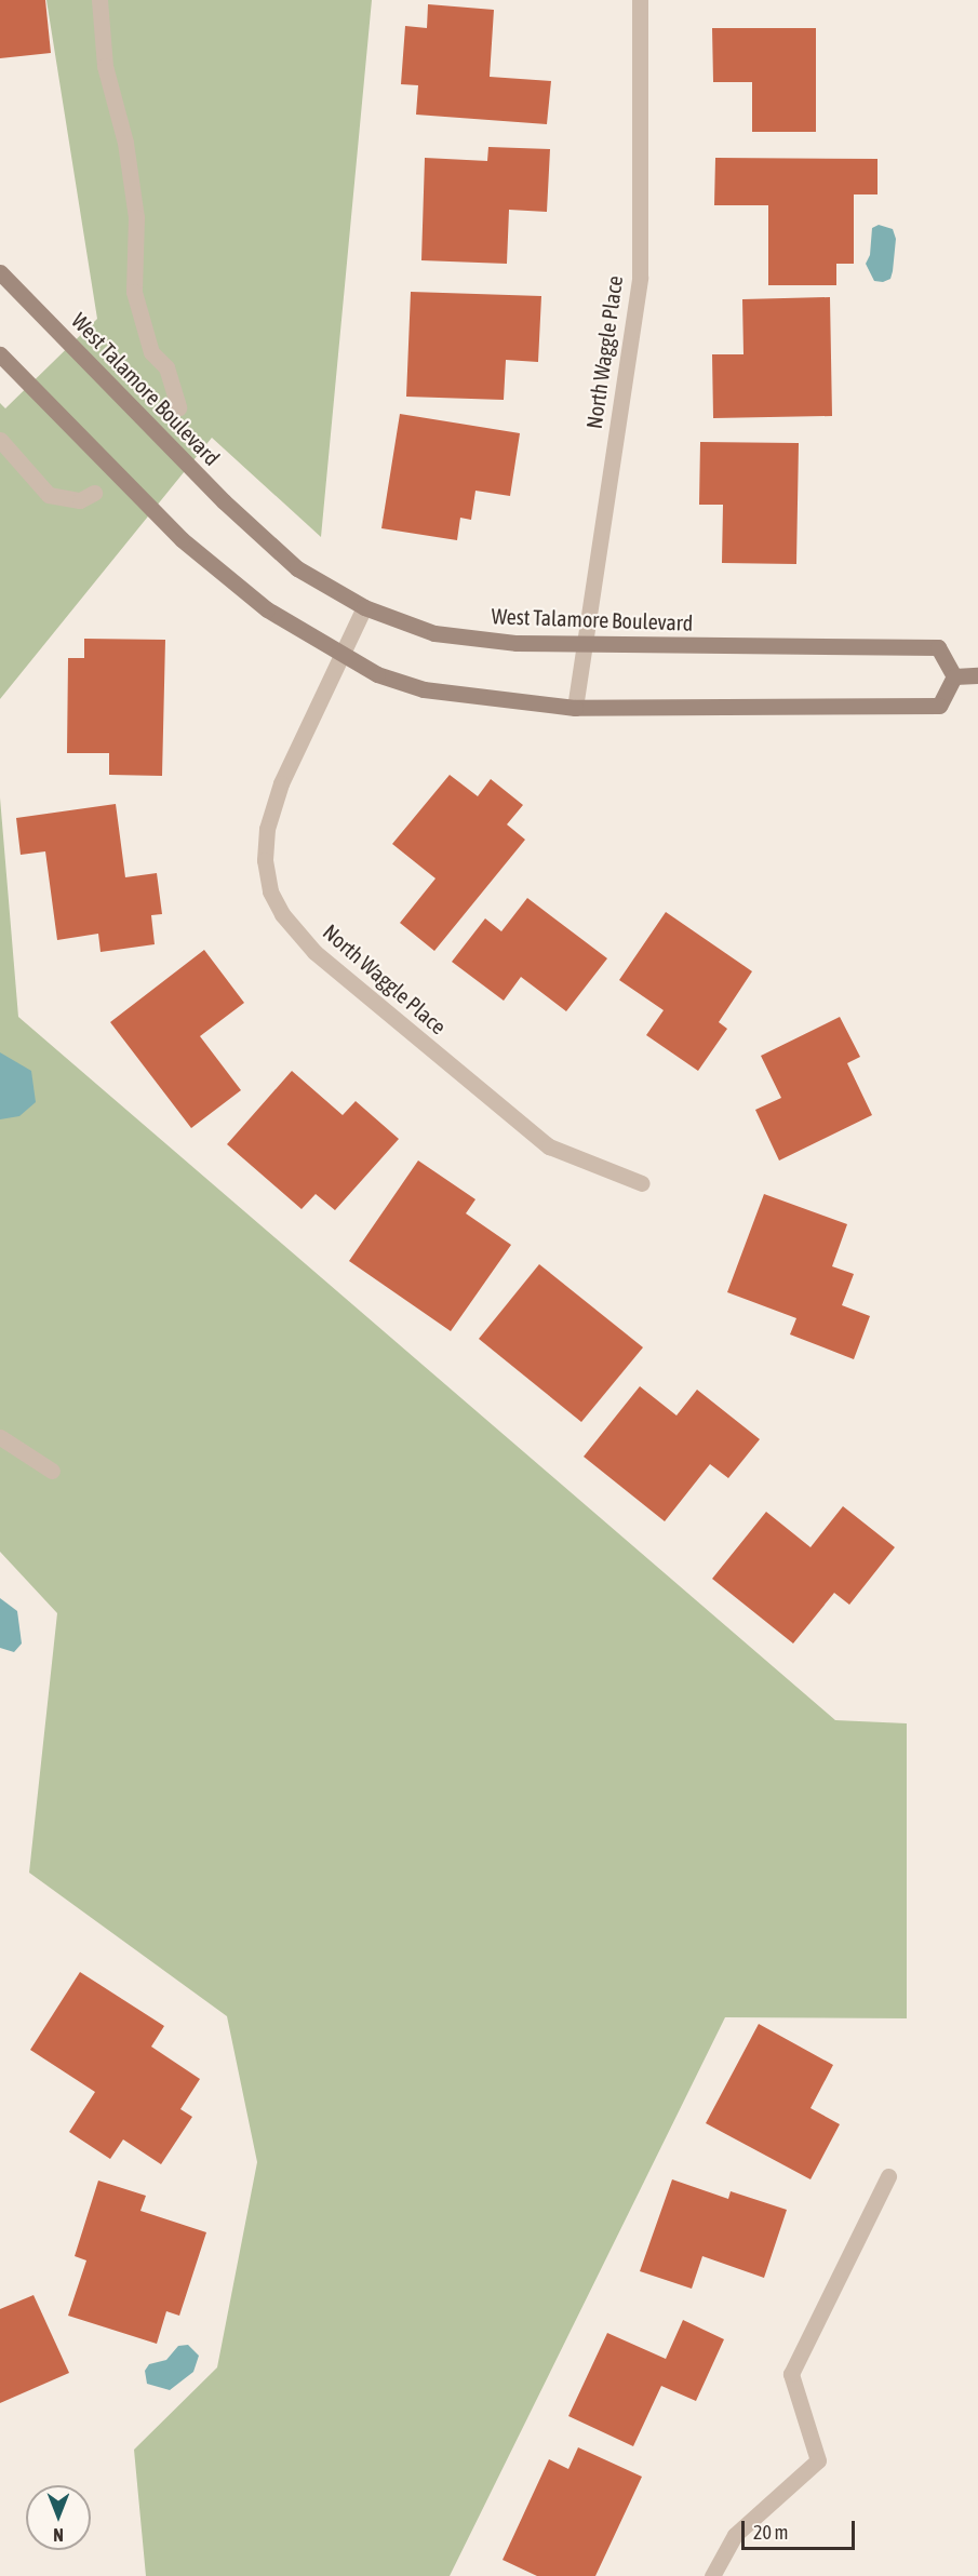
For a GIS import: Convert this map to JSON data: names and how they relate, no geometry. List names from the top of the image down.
{
  "streets": {
    "street": ["North Waggle Place", "West Talamore Boulevard"]
  },
  "crossings": [
    ["North Waggle Place", "West Talamore Boulevard"]
  ],
  "scale_bar": "20 m",
  "north": "bottom"
}
